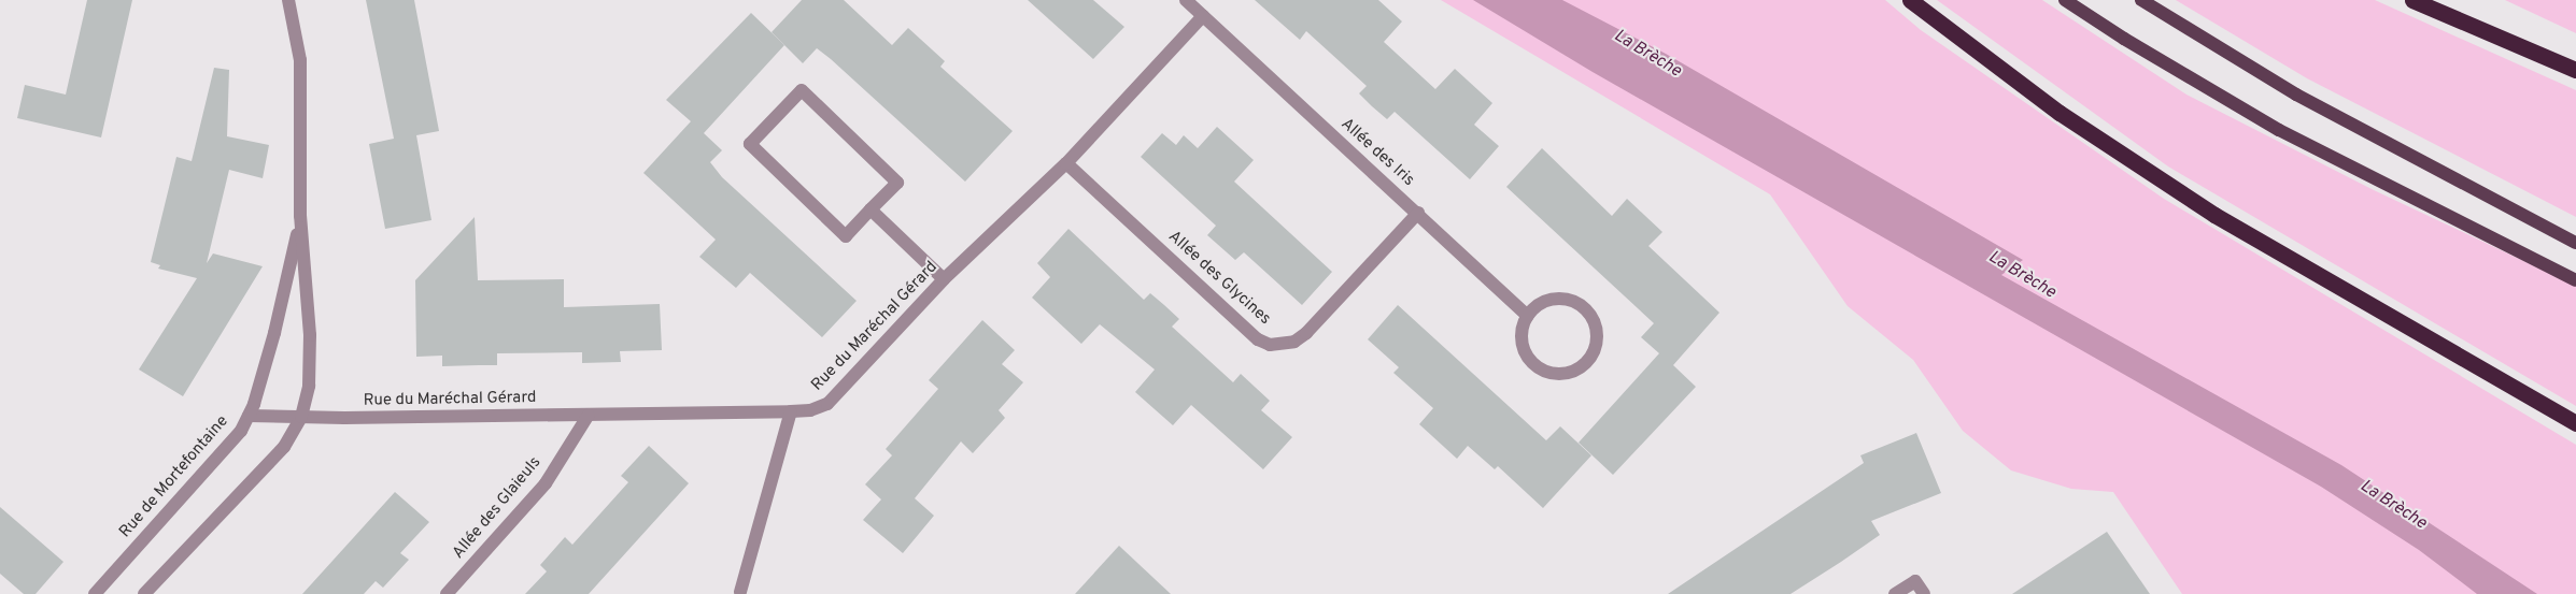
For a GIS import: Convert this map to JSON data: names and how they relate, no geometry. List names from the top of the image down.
{
  "streets": {
    "street": [
      "Allée des Iris",
      "Allée des Glycines",
      "Rue du Maréchal Gérard",
      "Rue de Mortefontaine",
      "Allée des Glaieuls"
    ]
  },
  "crossings": [
    ["Allée des Iris", "Allée des Glycines"],
    ["Allée des Iris", "Rue du Maréchal Gérard"],
    ["Allée des Glycines", "Rue du Maréchal Gérard"],
    ["Rue du Maréchal Gérard", "Rue de Mortefontaine"],
    ["Rue du Maréchal Gérard", "Allée des Glaieuls"]
  ],
  "water": ["La Brèche"]
}
